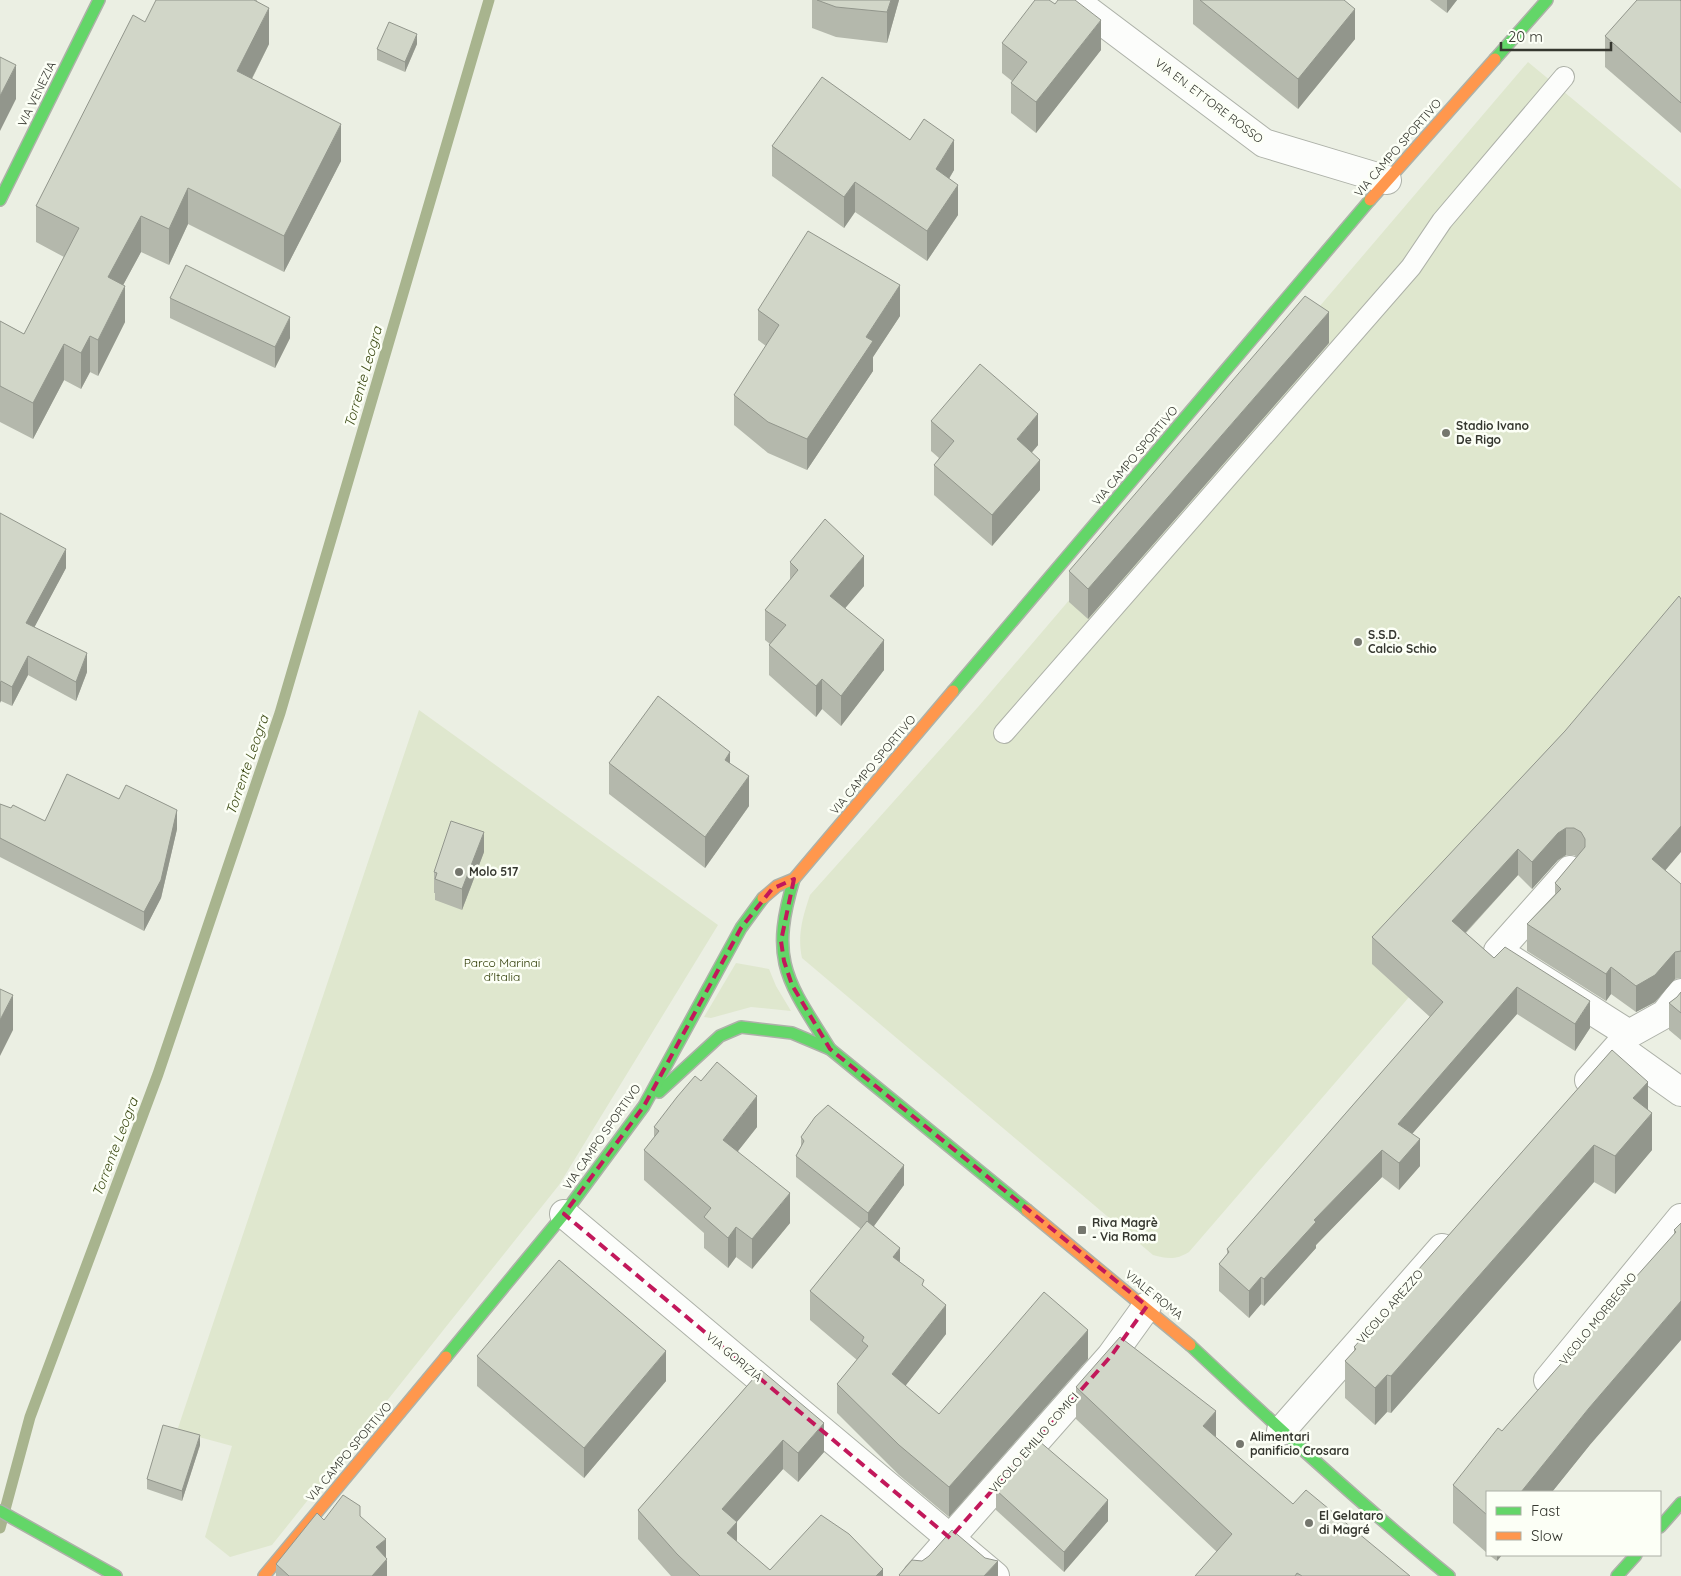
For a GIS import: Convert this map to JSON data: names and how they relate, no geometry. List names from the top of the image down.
{
  "streets": {
    "street": [
      "VIA VENEZIA",
      "VIA EN. ETTORE ROSSO",
      "VIA CAMPO SPORTIVO",
      "VIALE ROMA",
      "VICOLO AREZZO",
      "VICOLO MORBEGNO",
      "VIA GORIZIA",
      "VICOLO EMILIO COMICI"
    ]
  },
  "crossings": [
    ["VIA EN. ETTORE ROSSO", "VIA CAMPO SPORTIVO"],
    ["VIA CAMPO SPORTIVO", "VIA GORIZIA"],
    ["VIALE ROMA", "VICOLO AREZZO"],
    ["VIALE ROMA", "VICOLO EMILIO COMICI"],
    ["VIA GORIZIA", "VICOLO EMILIO COMICI"]
  ],
  "water": ["Torrente Leogra"],
  "parks": ["Parco Marinai d'Italia"],
  "places": {
    "other": [
      "Stadio Ivano De Rigo",
      "S.S.D. Calcio Schio",
      "Molo 517",
      "Alimentari panificio Crosara",
      "El Gelataro di Magré"
    ],
    "transit": ["Riva Magrè - Via Roma"]
  },
  "legend": ["Fast", "Slow"],
  "scale_bar": "20 m"
}
